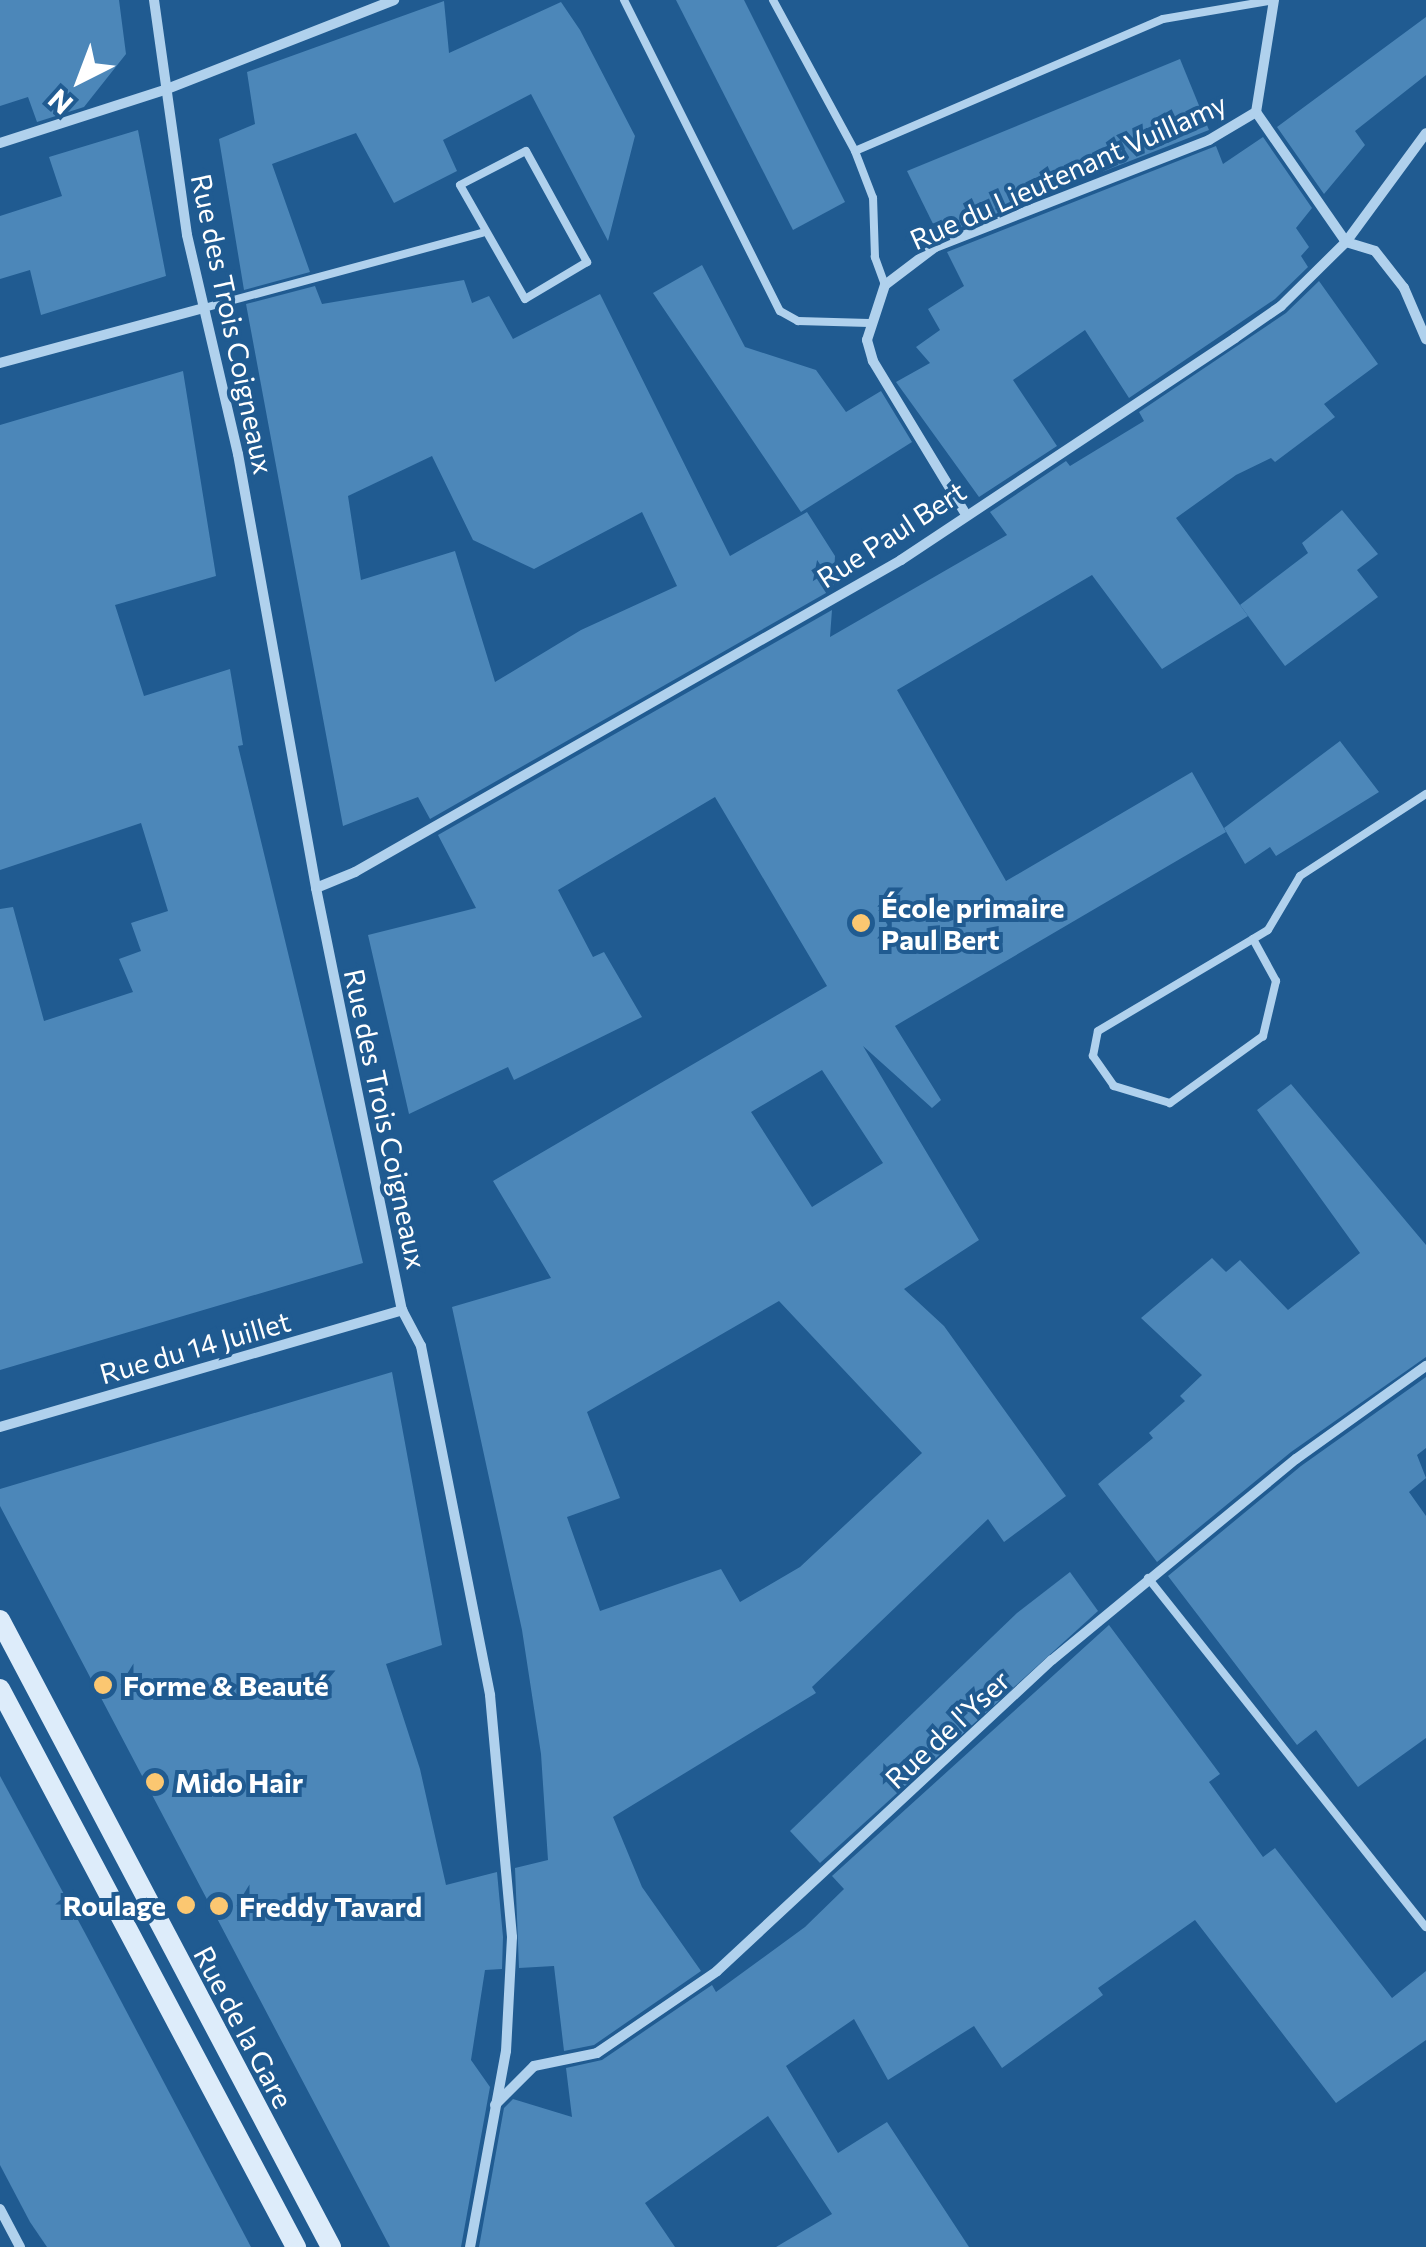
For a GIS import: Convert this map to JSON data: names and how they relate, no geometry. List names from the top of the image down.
{
  "streets": {
    "main road": ["Rue de la Gare"],
    "street": [
      "Rue du Lieutenant Vuillamy",
      "Rue des Trois Coigneaux",
      "Rue Paul Bert",
      "Rue du 14 Juillet",
      "Rue de l'Yser"
    ]
  },
  "crossings": [
    ["Rue des Trois Coigneaux", "Rue Paul Bert"],
    ["Rue des Trois Coigneaux", "Rue du 14 Juillet"],
    ["Rue des Trois Coigneaux", "Rue de l'Yser"]
  ],
  "places": [
    "École primaire Paul Bert",
    "Forme & Beauté",
    "Mido Hair",
    "Roulage",
    "Freddy Tavard"
  ],
  "north": "bottom left"
}
